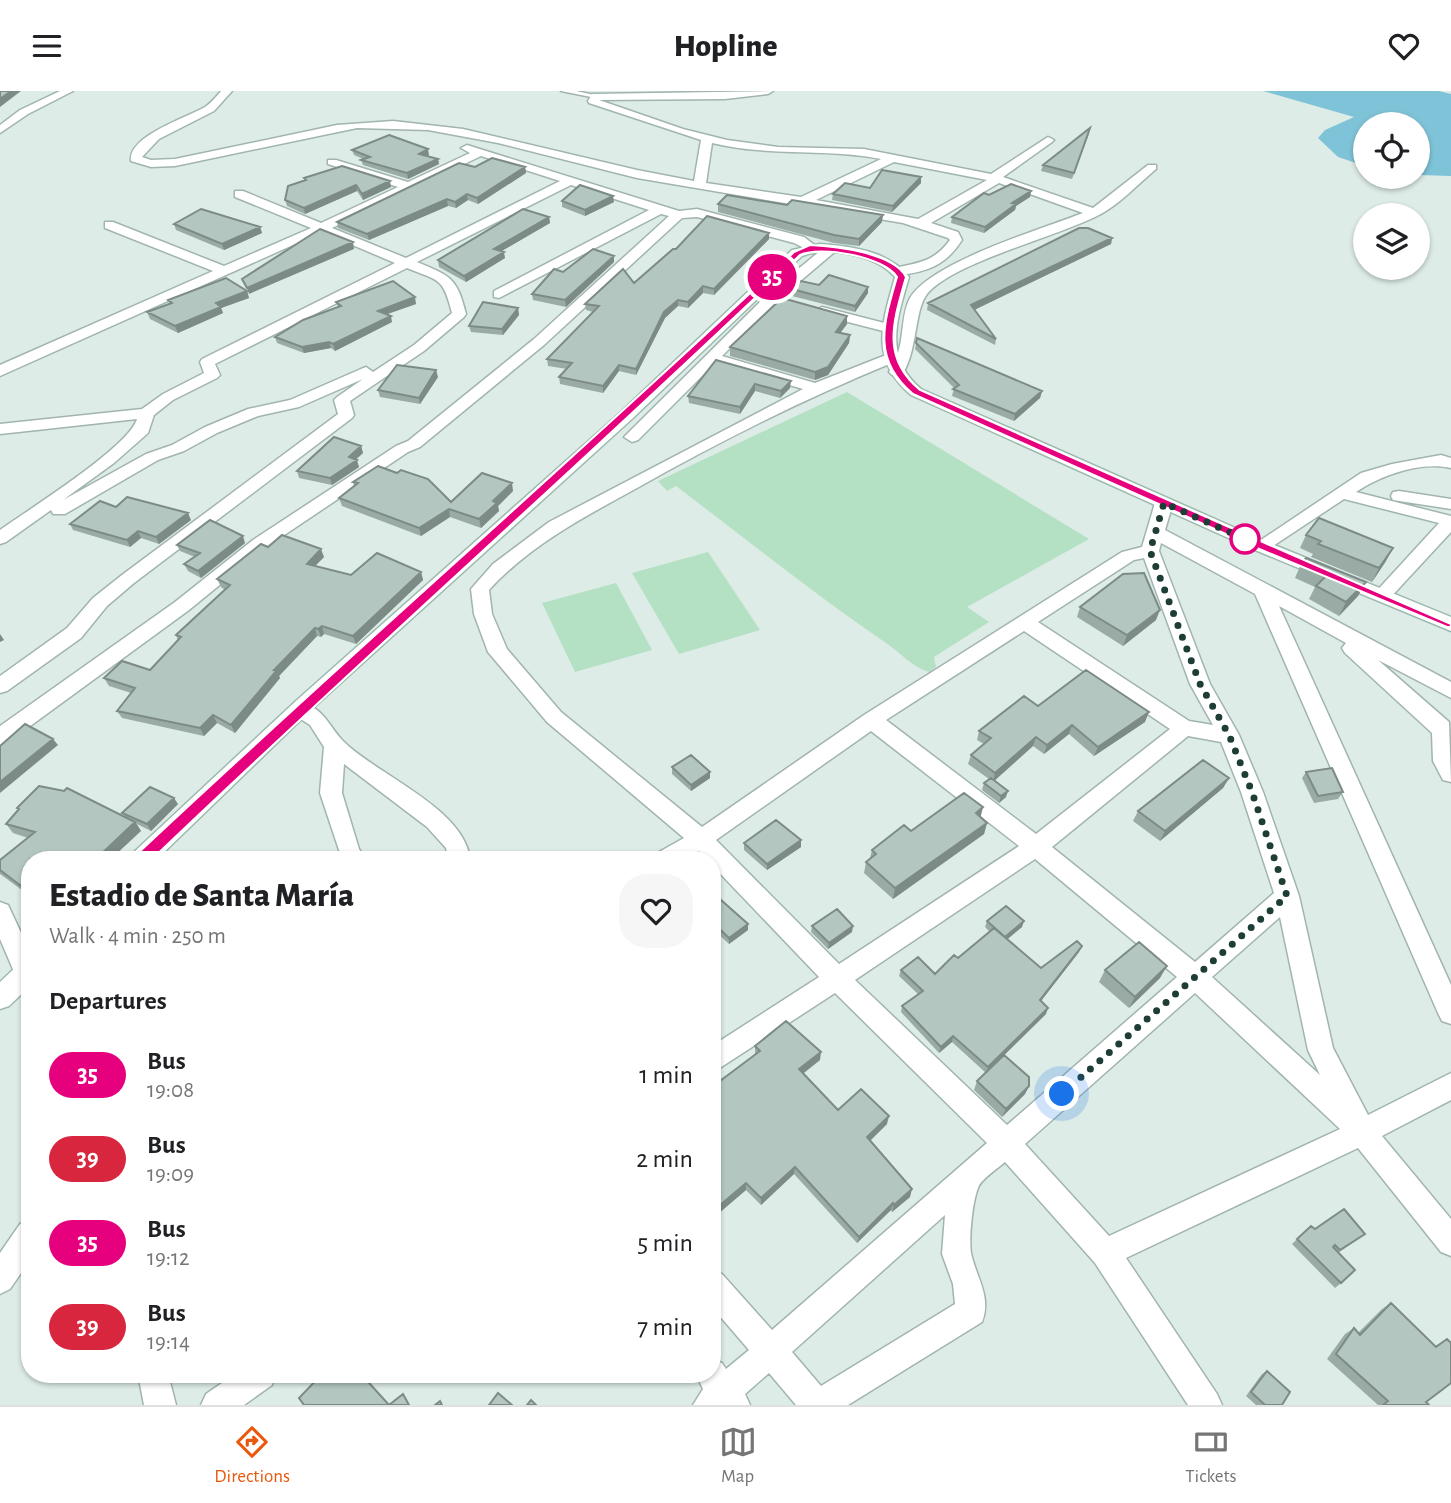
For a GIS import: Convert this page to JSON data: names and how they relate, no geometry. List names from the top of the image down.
{
  "lines": ["bus line 35"],
  "page": {
    "header": "Hopline",
    "on_map": "35",
    "heading": [
      ["Estadio de Santa María", "Walk · 4 min · 250 m"],
      "Departures"
    ],
    "list": [
      {
        "mark": "35",
        "name": "Bus",
        "note": "19:08",
        "value": "1 min"
      },
      {
        "mark": "39",
        "name": "Bus",
        "note": "19:09",
        "value": "2 min"
      },
      {
        "mark": "35",
        "name": "Bus",
        "note": "19:12",
        "value": "5 min"
      },
      {
        "mark": "39",
        "name": "Bus",
        "note": "19:14",
        "value": "7 min"
      }
    ],
    "tabs": ["Directions", "Map", "Tickets"]
  }
}
